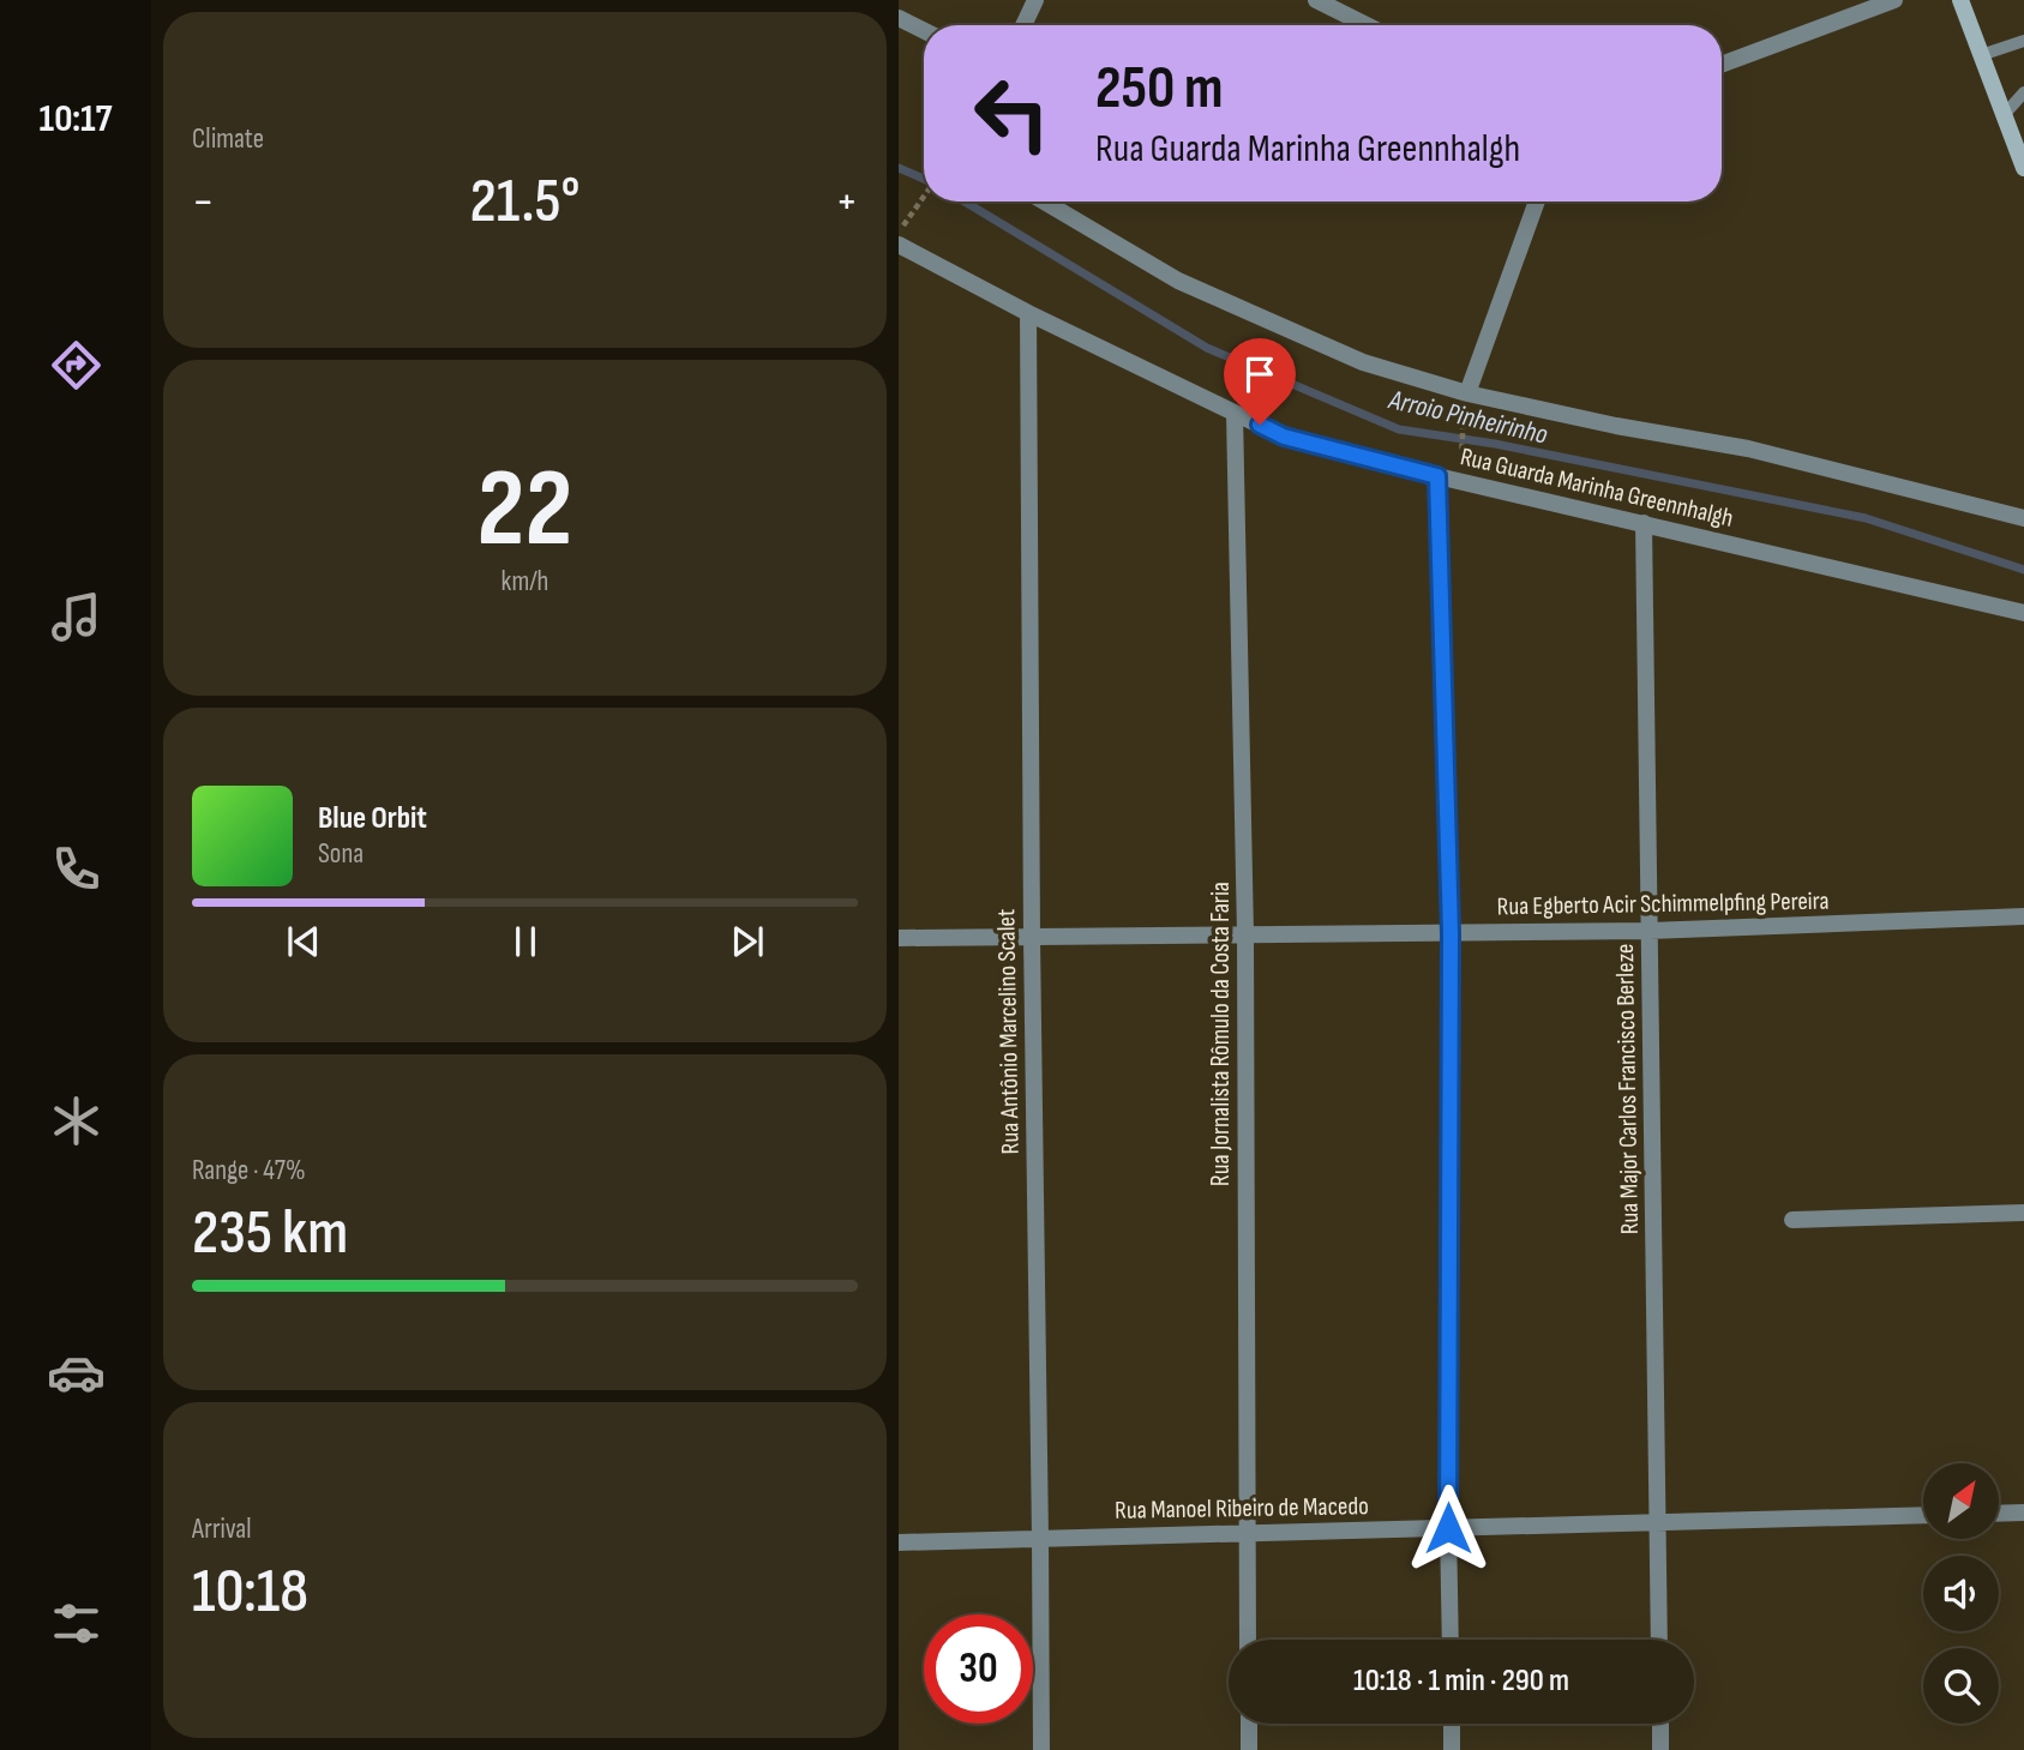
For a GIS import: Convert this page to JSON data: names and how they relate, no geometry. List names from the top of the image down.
{
  "streets": {
    "street": [
      "Rua Guarda Marinha Greennhalgh",
      "Rua Egberto Acir Schimmelpfing Pereira",
      "Rua Antônio Marcelino Scalet",
      "Rua Jornalista Rômulo da Costa Faria",
      "Rua Major Carlos Francisco Berleze",
      "Rua Manoel Ribeiro de Macedo"
    ]
  },
  "crossings": [
    ["Rua Guarda Marinha Greennhalgh", "Rua Antônio Marcelino Scalet"],
    ["Rua Guarda Marinha Greennhalgh", "Rua Jornalista Rômulo da Costa Faria"],
    ["Rua Guarda Marinha Greennhalgh", "Rua Major Carlos Francisco Berleze"],
    ["Rua Egberto Acir Schimmelpfing Pereira", "Rua Antônio Marcelino Scalet"],
    ["Rua Egberto Acir Schimmelpfing Pereira", "Rua Jornalista Rômulo da Costa Faria"],
    ["Rua Egberto Acir Schimmelpfing Pereira", "Rua Major Carlos Francisco Berleze"],
    ["Rua Antônio Marcelino Scalet", "Rua Manoel Ribeiro de Macedo"],
    ["Rua Jornalista Rômulo da Costa Faria", "Rua Manoel Ribeiro de Macedo"],
    ["Rua Major Carlos Francisco Berleze", "Rua Manoel Ribeiro de Macedo"]
  ],
  "water": ["Arroio Pinheirinho"],
  "north": "top right",
  "page": {
    "tabs": "10:17",
    "tile": [
      "Climate",
      ["22", "km/h"],
      ["Range · 47%", "235 km"],
      ["Arrival", "10:18"]
    ],
    "turn": ["250 m", "Rua Guarda Marinha Greennhalgh"],
    "heat": ["−", "21.5°", "+"],
    "song": ["Blue Orbit", "Sona"],
    "limit": "30",
    "trip": "10:18 · 1 min · 290 m"
  }
}
